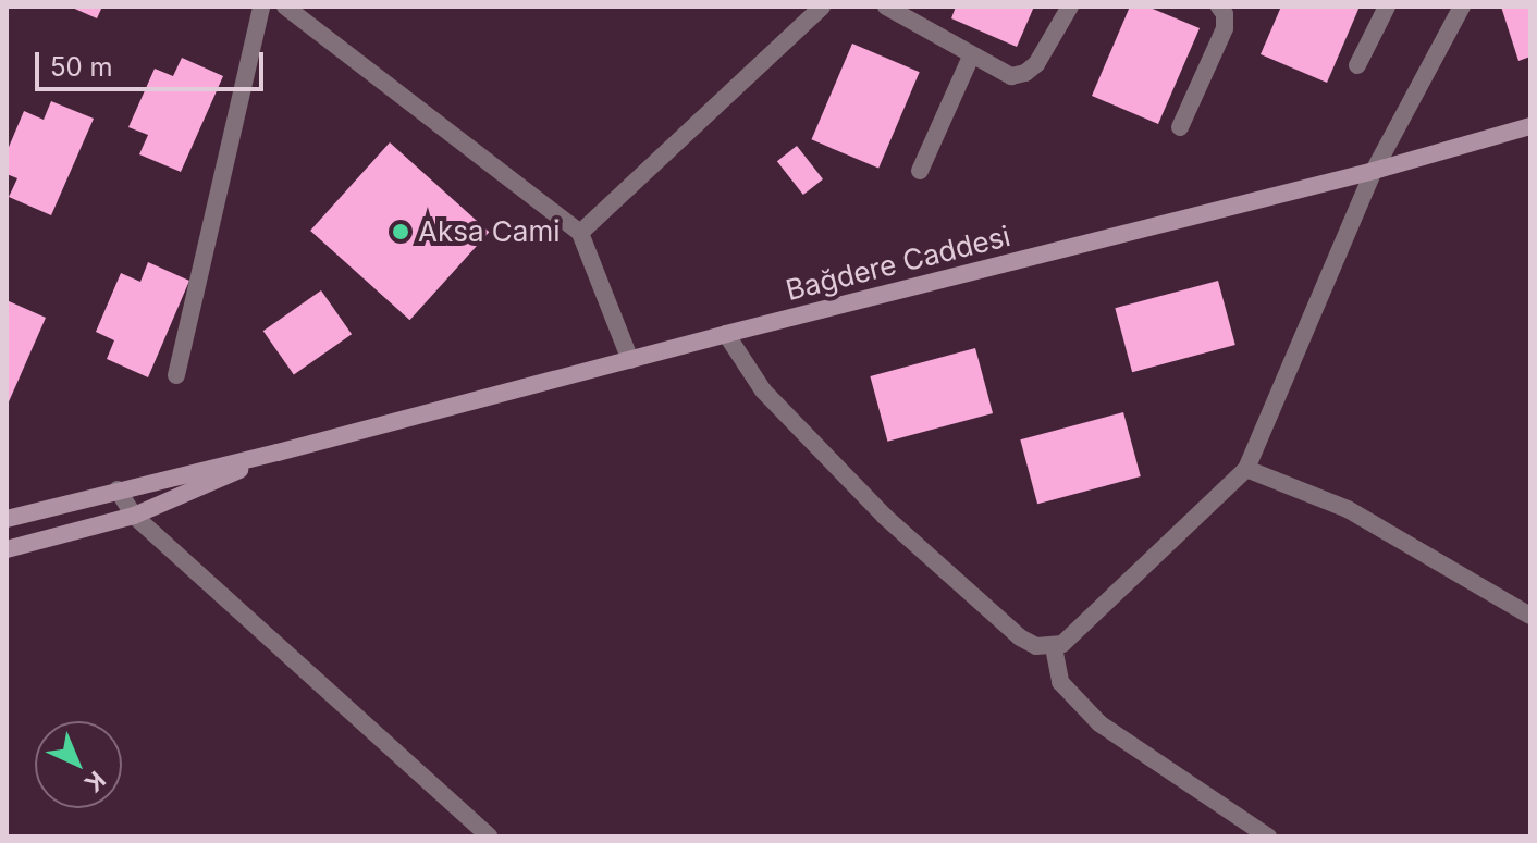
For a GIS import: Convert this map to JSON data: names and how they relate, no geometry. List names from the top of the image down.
{
  "streets": {
    "main road": ["Bağdere Caddesi"]
  },
  "places": ["Aksa Cami"],
  "scale_bar": "50 m",
  "north": "bottom right"
}
